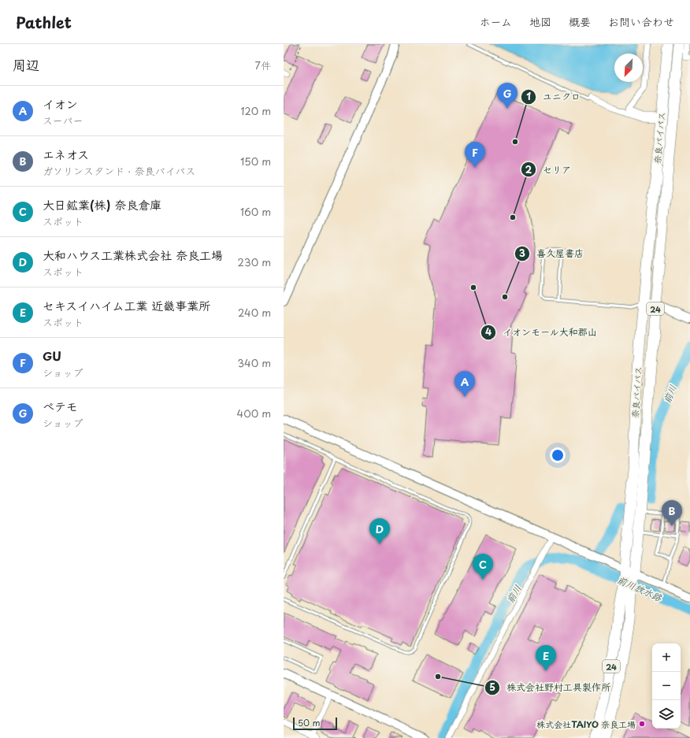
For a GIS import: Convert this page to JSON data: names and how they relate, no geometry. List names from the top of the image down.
{
  "streets": {
    "highway": ["奈良バイパス", "24"]
  },
  "water": ["前川", "前川放水路"],
  "places": [
    "ユニクロ",
    "セリア",
    "イオンモール大和郡山",
    "喜久屋書店",
    "株式会社野村工具製作所",
    "株式会社TAIYO 奈良工場"
  ],
  "scale_bar": "50 m",
  "north": "bottom left",
  "page": {
    "header": "Pathlet",
    "nav": [
      "ホーム",
      "地図",
      "概要",
      "お問い合わせ"
    ],
    "heading": ["周辺", "7件"],
    "pins": [
      "G",
      "F",
      "A",
      "B",
      "D",
      "C",
      "E"
    ],
    "list": [
      {
        "mark": "A",
        "name": "イオン",
        "note": "スーパー",
        "value": "120 m"
      },
      {
        "mark": "B",
        "name": "エネオス",
        "note": "ガソリンスタンド · 奈良バイパス",
        "value": "150 m"
      },
      {
        "mark": "C",
        "name": "大日鉱業(株) 奈良倉庫",
        "note": "スポット",
        "value": "160 m"
      },
      {
        "mark": "D",
        "name": "大和ハウス工業株式会社 奈良工場",
        "note": "スポット",
        "value": "230 m"
      },
      {
        "mark": "E",
        "name": "セキスイハイム工業 近畿事業所",
        "note": "スポット",
        "value": "240 m"
      },
      {
        "mark": "F",
        "name": "GU",
        "note": "ショップ",
        "value": "340 m"
      },
      {
        "mark": "G",
        "name": "ペテモ",
        "note": "ショップ",
        "value": "400 m"
      }
    ],
    "map_buttons": ["+", "−"],
    "scale": "50 m"
  }
}
